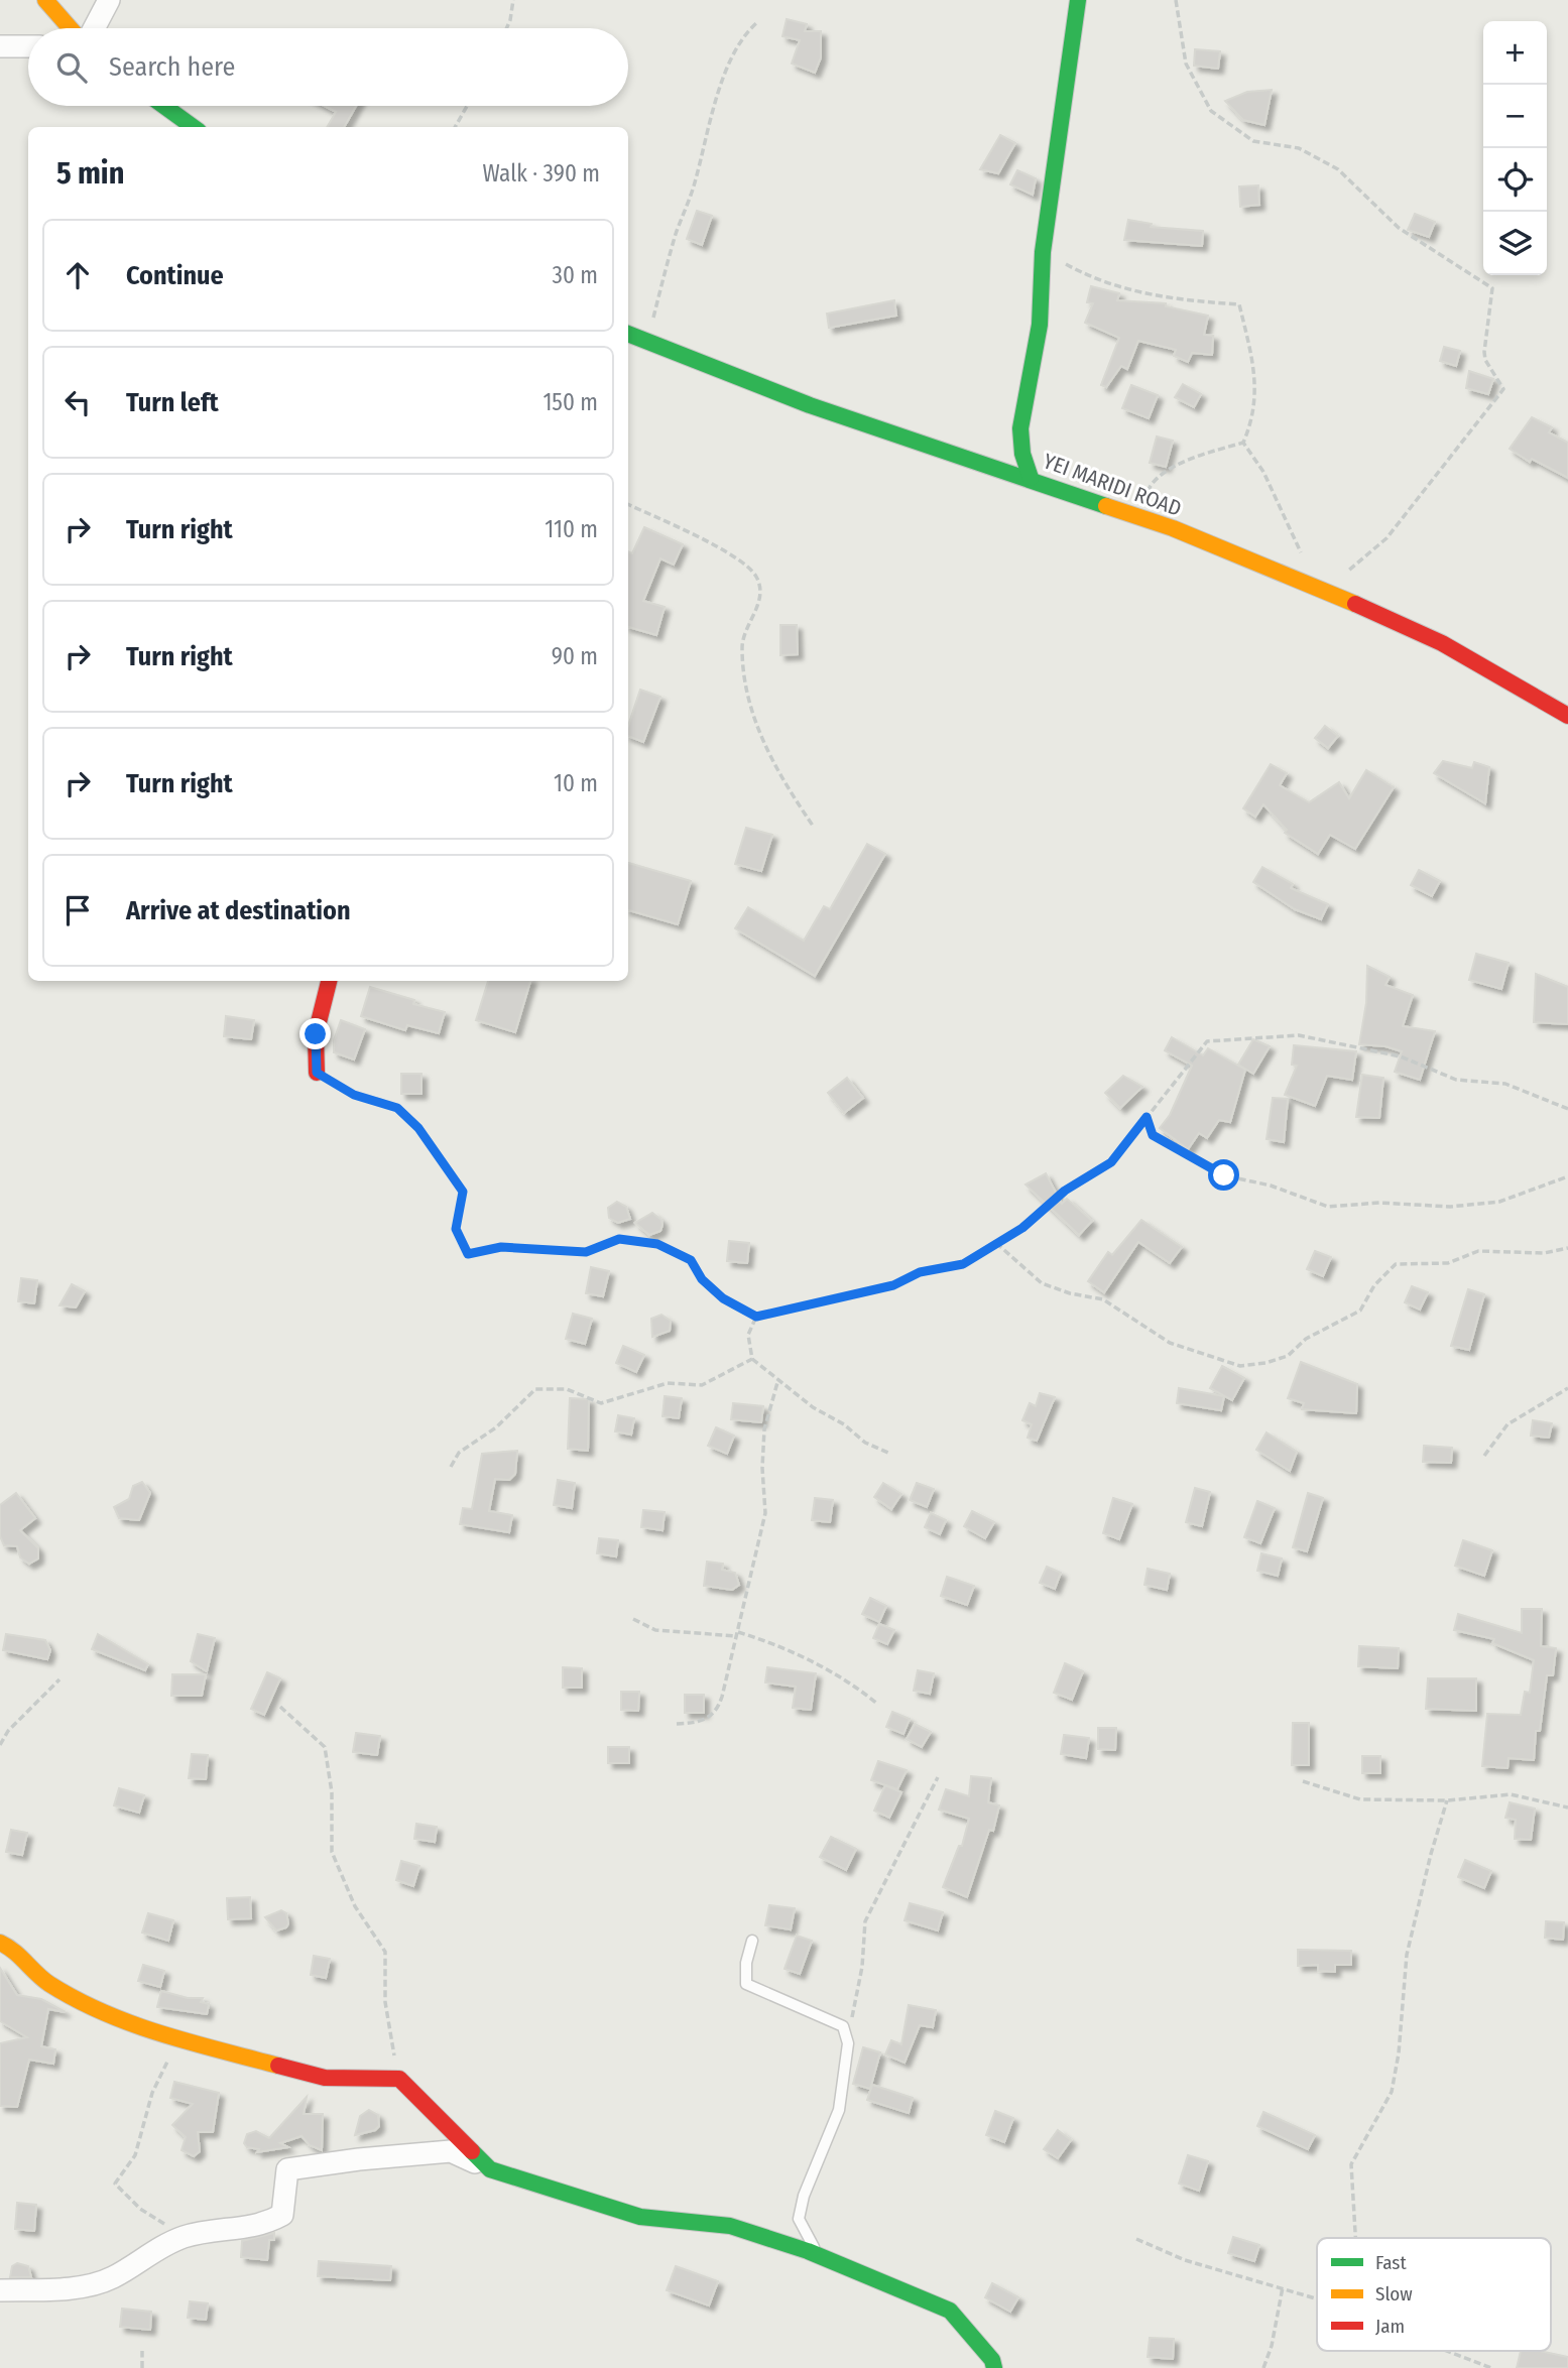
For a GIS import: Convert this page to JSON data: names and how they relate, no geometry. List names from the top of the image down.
{
  "streets": {
    "street": ["YEI MARIDI ROAD"]
  },
  "legend": ["Fast", "Slow", "Jam"],
  "page": {
    "map_buttons": ["+", "−"],
    "search": "Search here",
    "heading": ["5 min", "Walk · 390 m"],
    "list": [
      ["Continue", "30 m"],
      ["Turn left", "150 m"],
      ["Turn right", "110 m"],
      ["Turn right", "90 m"],
      ["Turn right", "10 m"],
      "Arrive at destination"
    ]
  }
}
